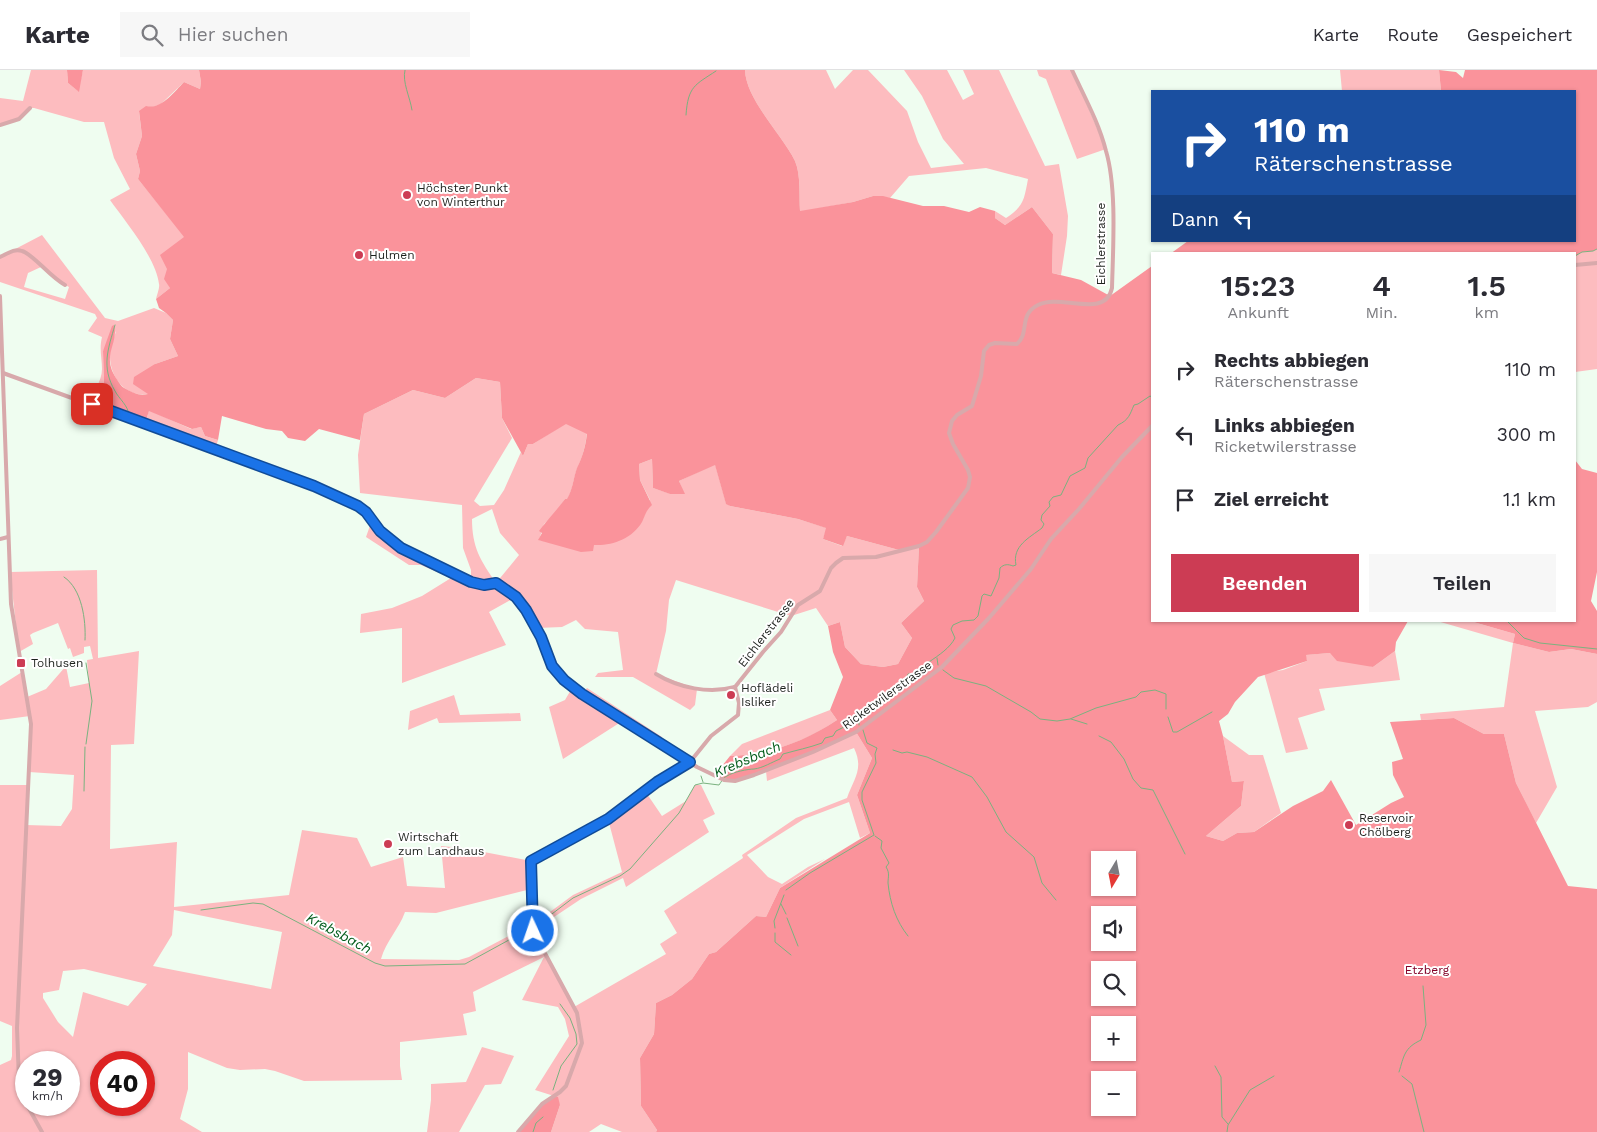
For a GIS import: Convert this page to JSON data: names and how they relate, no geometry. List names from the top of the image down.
{
  "streets": {
    "street": ["Eichlerstrasse", "Ricketwilerstrasse"]
  },
  "water": ["Krebsbach"],
  "parks": ["Etzberg"],
  "places": {
    "other": [
      "Höchster Punkt von Winterthur",
      "Hulmen",
      "Hoflädeli Isliker",
      "Reservoir Chölberg",
      "Wirtschaft zum Landhaus"
    ],
    "transit": ["Tolhusen"]
  },
  "north": "bottom",
  "page": {
    "header": "Karte",
    "search": "Hier suchen",
    "nav": ["Karte", "Route", "Gespeichert"],
    "turn": ["110 m", "Räterschenstrasse"],
    "then": "Dann",
    "eta": [
      "15:23",
      "Ankunft",
      "4",
      "Min.",
      "1.5",
      "km"
    ],
    "list": [
      {
        "name": "Rechts abbiegen",
        "note": "Räterschenstrasse",
        "value": "110 m"
      },
      {
        "name": "Links abbiegen",
        "note": "Ricketwilerstrasse",
        "value": "300 m"
      },
      {
        "name": "Ziel erreicht",
        "value": "1.1 km"
      }
    ],
    "buttons": ["Beenden", "Teilen"],
    "map_buttons": ["+", "−"],
    "speed": "29 km/h",
    "limit": "40"
  }
}
